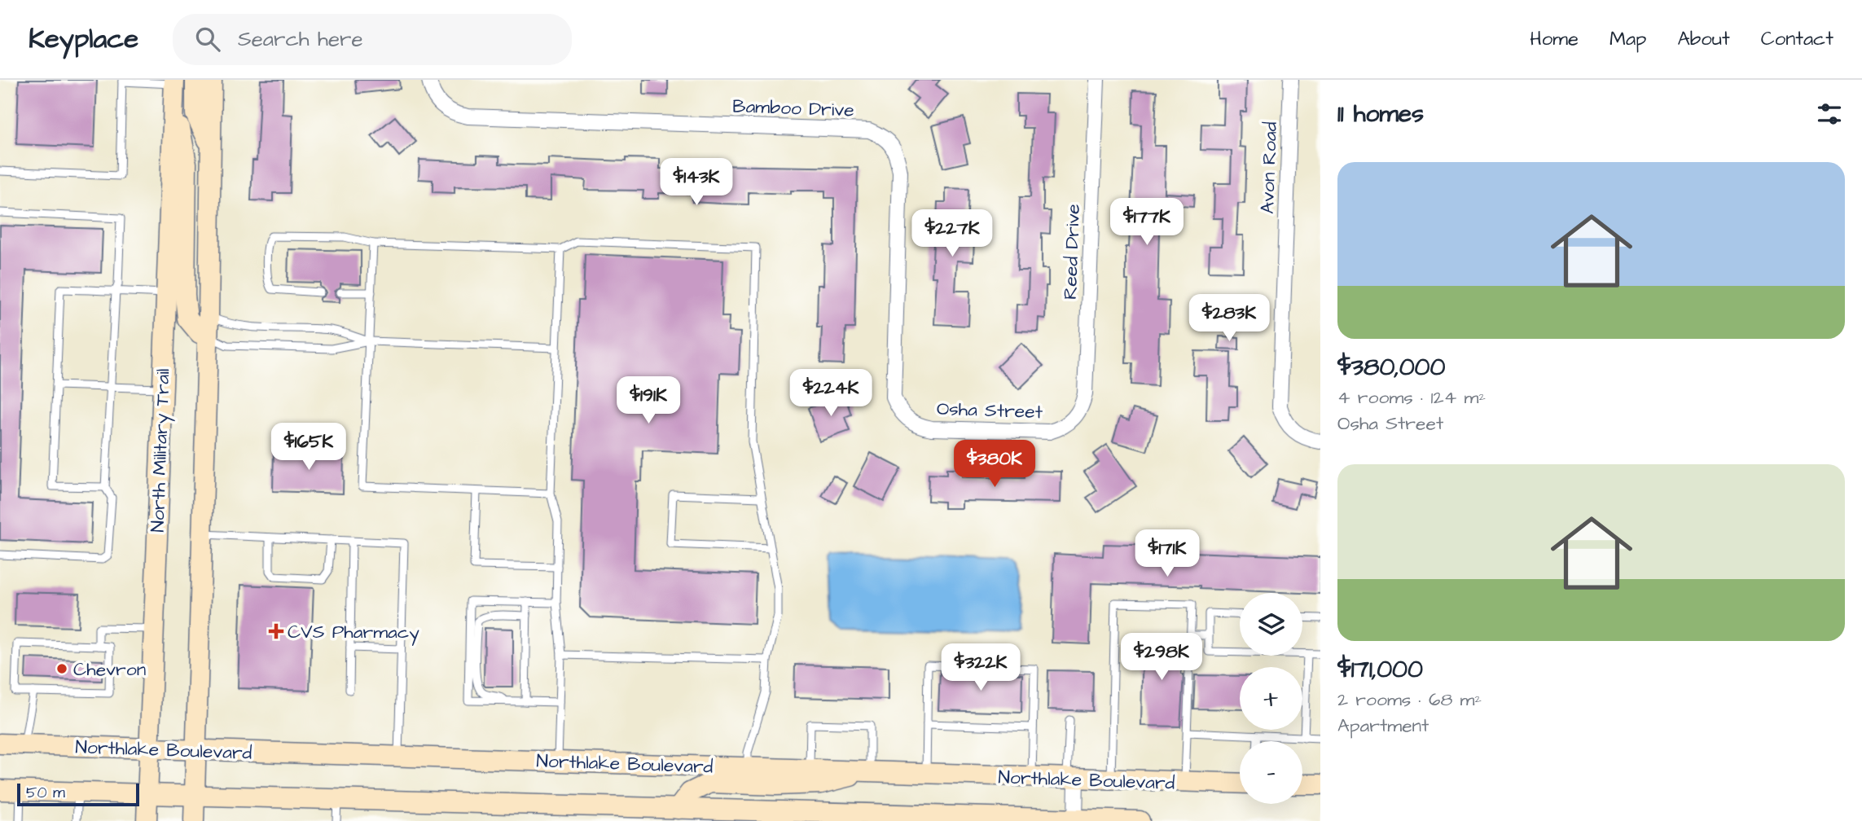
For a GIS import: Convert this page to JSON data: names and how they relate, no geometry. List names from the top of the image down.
{
  "streets": {
    "main road": ["North Military Trail", "Northlake Boulevard"],
    "street": [
      "Bamboo Drive",
      "Avon Road",
      "Reed Drive",
      "Osha Street"
    ]
  },
  "crossings": [
    ["Bamboo Drive", "Osha Street"],
    ["Reed Drive", "Osha Street"],
    ["North Military Trail", "Northlake Boulevard"]
  ],
  "places": {
    "health": ["CVS Pharmacy"],
    "other": ["Chevron"]
  },
  "scale_bar": "50 m",
  "page": {
    "header": "Keyplace",
    "search": "Search here",
    "nav": [
      "Home",
      "Map",
      "About",
      "Contact"
    ],
    "heading": "11 homes",
    "list": [
      {
        "name": "$380,000",
        "note": "4 rooms · 124 m² · Osha Street"
      },
      {
        "name": "$171,000",
        "note": "2 rooms · 68 m² · Apartment"
      }
    ],
    "price": [
      "$143K",
      "$177K",
      "$227K",
      "$283K",
      "$224K",
      "$191K",
      "$165K",
      "$380K",
      "$171K",
      "$298K",
      "$322K"
    ],
    "map_buttons": ["+", "−"],
    "scale": "50 m"
  }
}
